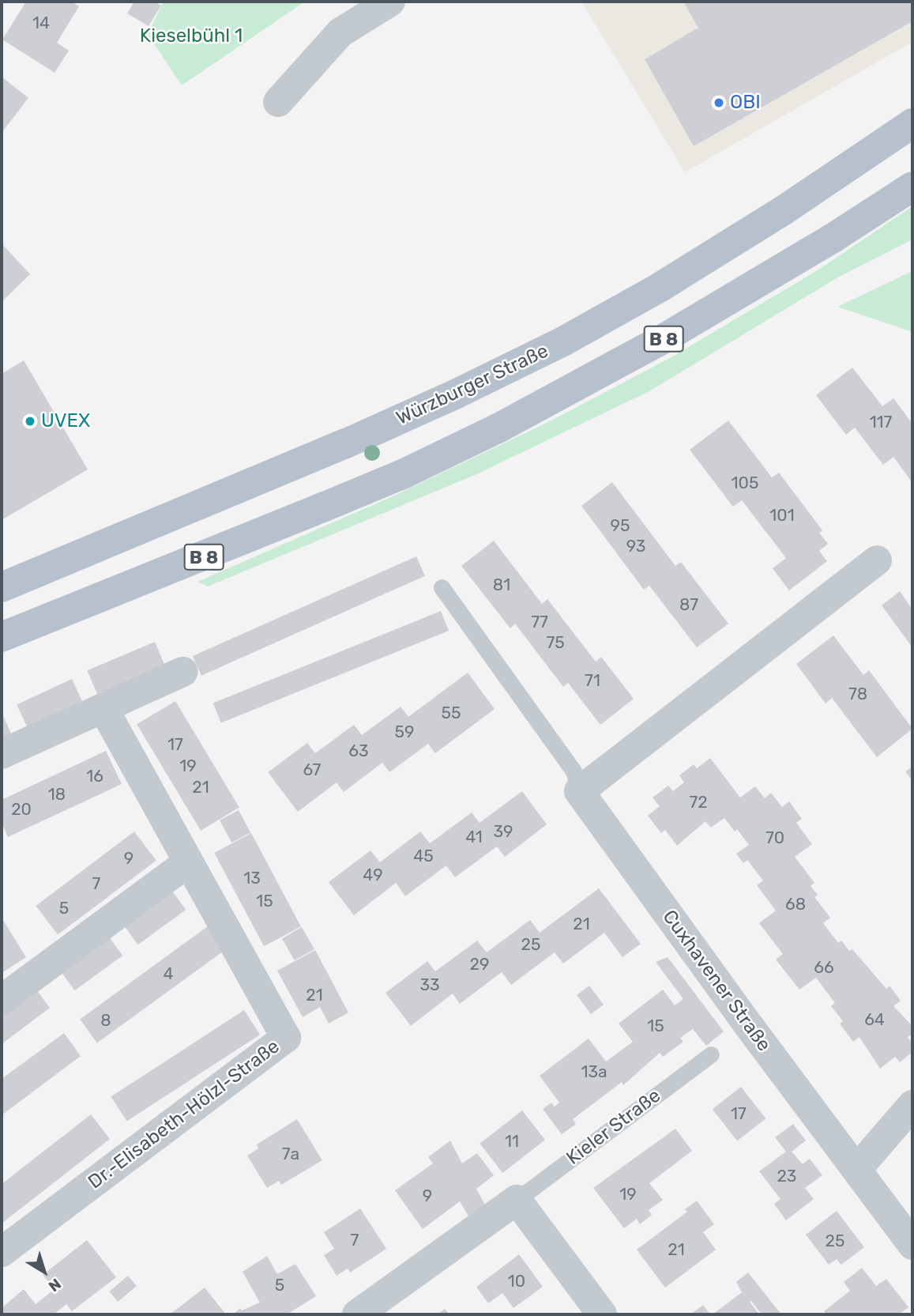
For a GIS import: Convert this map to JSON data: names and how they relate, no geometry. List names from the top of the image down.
{
  "streets": {
    "main road": ["B 8", "Würzburger Straße"],
    "street": ["Cuxhavener Straße", "Dr.-Elisabeth-Hölzl-Straße", "Kieler Straße"]
  },
  "parks": ["Kieselbühl 1"],
  "places": ["OBI", "UVEX"],
  "house_numbers": [
    "14",
    "117",
    "105",
    "101",
    "95",
    "93",
    "81",
    "87",
    "77",
    "75",
    "71",
    "78",
    "55",
    "59",
    "17",
    "63",
    "19",
    "67",
    "16",
    "21",
    "18",
    "72",
    "20",
    "39",
    "41",
    "70",
    "45",
    "9",
    "49",
    "13",
    "7",
    "15",
    "68",
    "5",
    "21",
    "25",
    "29",
    "66",
    "4",
    "33",
    "21",
    "64",
    "8",
    "15",
    "13a",
    "17",
    "11",
    "7a",
    "23",
    "19",
    "9",
    "7",
    "25",
    "21",
    "10",
    "5"
  ],
  "north": "bottom right"
}
